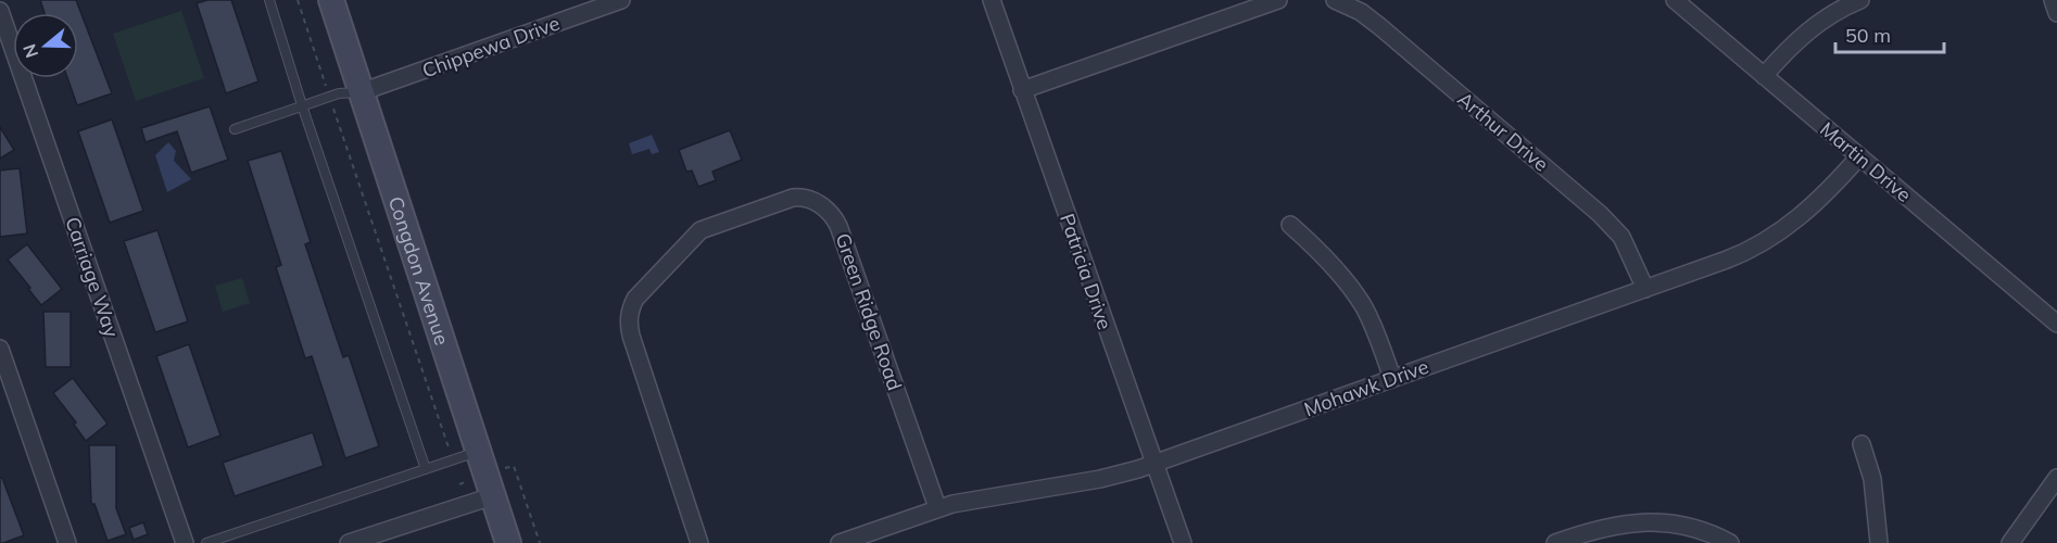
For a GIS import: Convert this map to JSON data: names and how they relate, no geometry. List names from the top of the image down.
{
  "streets": {
    "street": [
      "Chippewa Drive",
      "Arthur Drive",
      "Martin Drive",
      "Congdon Avenue",
      "Patricia Drive",
      "Carriage Way",
      "Green Ridge Road",
      "Mohawk Drive"
    ]
  },
  "crossings": [
    ["Chippewa Drive", "Congdon Avenue"],
    ["Arthur Drive", "Mohawk Drive"],
    ["Martin Drive", "Mohawk Drive"],
    ["Patricia Drive", "Mohawk Drive"],
    ["Green Ridge Road", "Mohawk Drive"]
  ],
  "scale_bar": "50 m",
  "north": "left"
}
